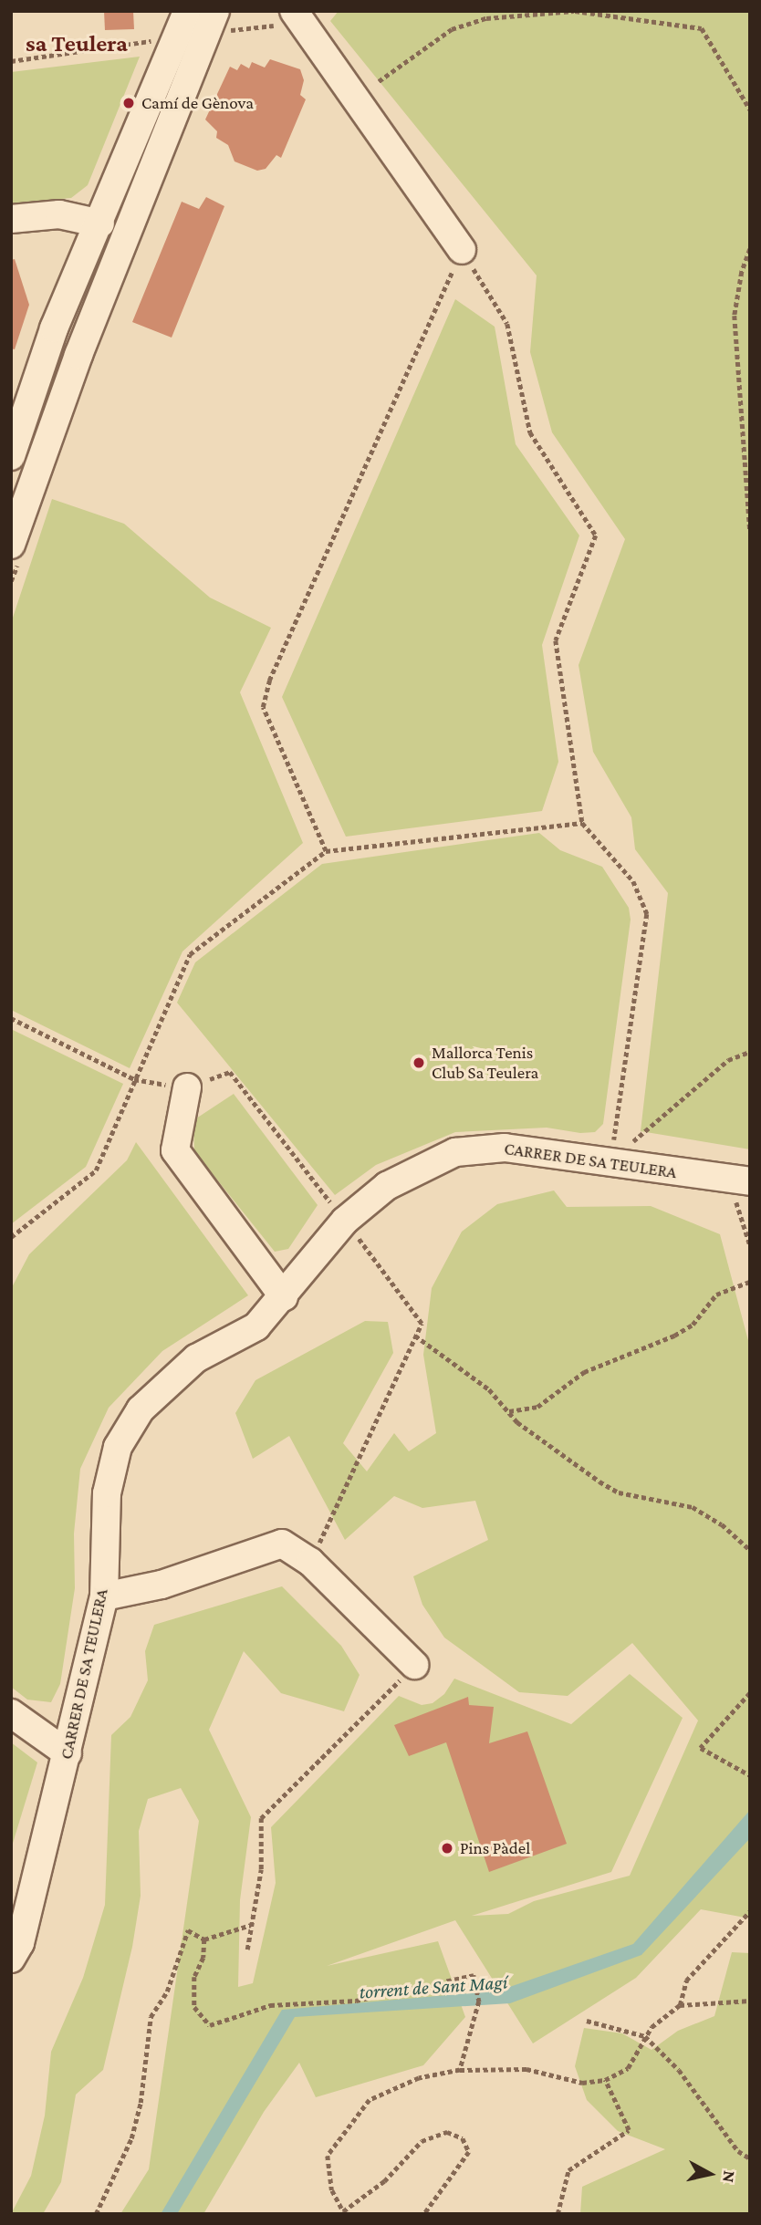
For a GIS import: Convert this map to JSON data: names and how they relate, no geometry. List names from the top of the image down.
{
  "streets": {
    "street": ["CARRER DE SA TEULERA"]
  },
  "districts": ["sa Teulera"],
  "water": ["torrent de Sant Magí"],
  "places": ["Camí de Gènova", "Mallorca Tenis Club Sa Teulera", "Pins Pàdel"],
  "north": "right"
}
